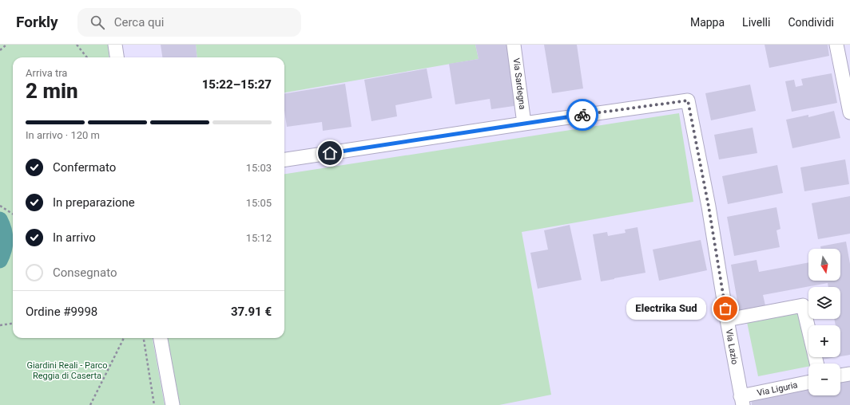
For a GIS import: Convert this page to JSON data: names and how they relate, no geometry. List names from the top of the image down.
{
  "streets": {
    "street": ["Via Sardegna", "Via Lazio", "Via Liguria"]
  },
  "crossings": [
    ["Via Sardegna", "Via Lazio"],
    ["Via Lazio", "Via Liguria"]
  ],
  "parks": ["Giardini Reali - Parco Reggia di Caserta"],
  "places": ["Electrika Sud"],
  "north": "bottom",
  "page": {
    "header": "Forkly",
    "search": "Cerca qui",
    "nav": ["Mappa", "Livelli", "Condividi"],
    "heading": ["2 min", "Arriva tra", "15:22–15:27"],
    "panel": ["Ordine #9998", "37.91 €"],
    "bar": "In arrivo · 120 m",
    "list": [
      ["Confermato", "15:03"],
      ["In preparazione", "15:05"],
      ["In arrivo", "15:12"],
      "Consegnato"
    ],
    "map_buttons": ["+", "−"],
    "bubble": "Electrika Sud"
  }
}
